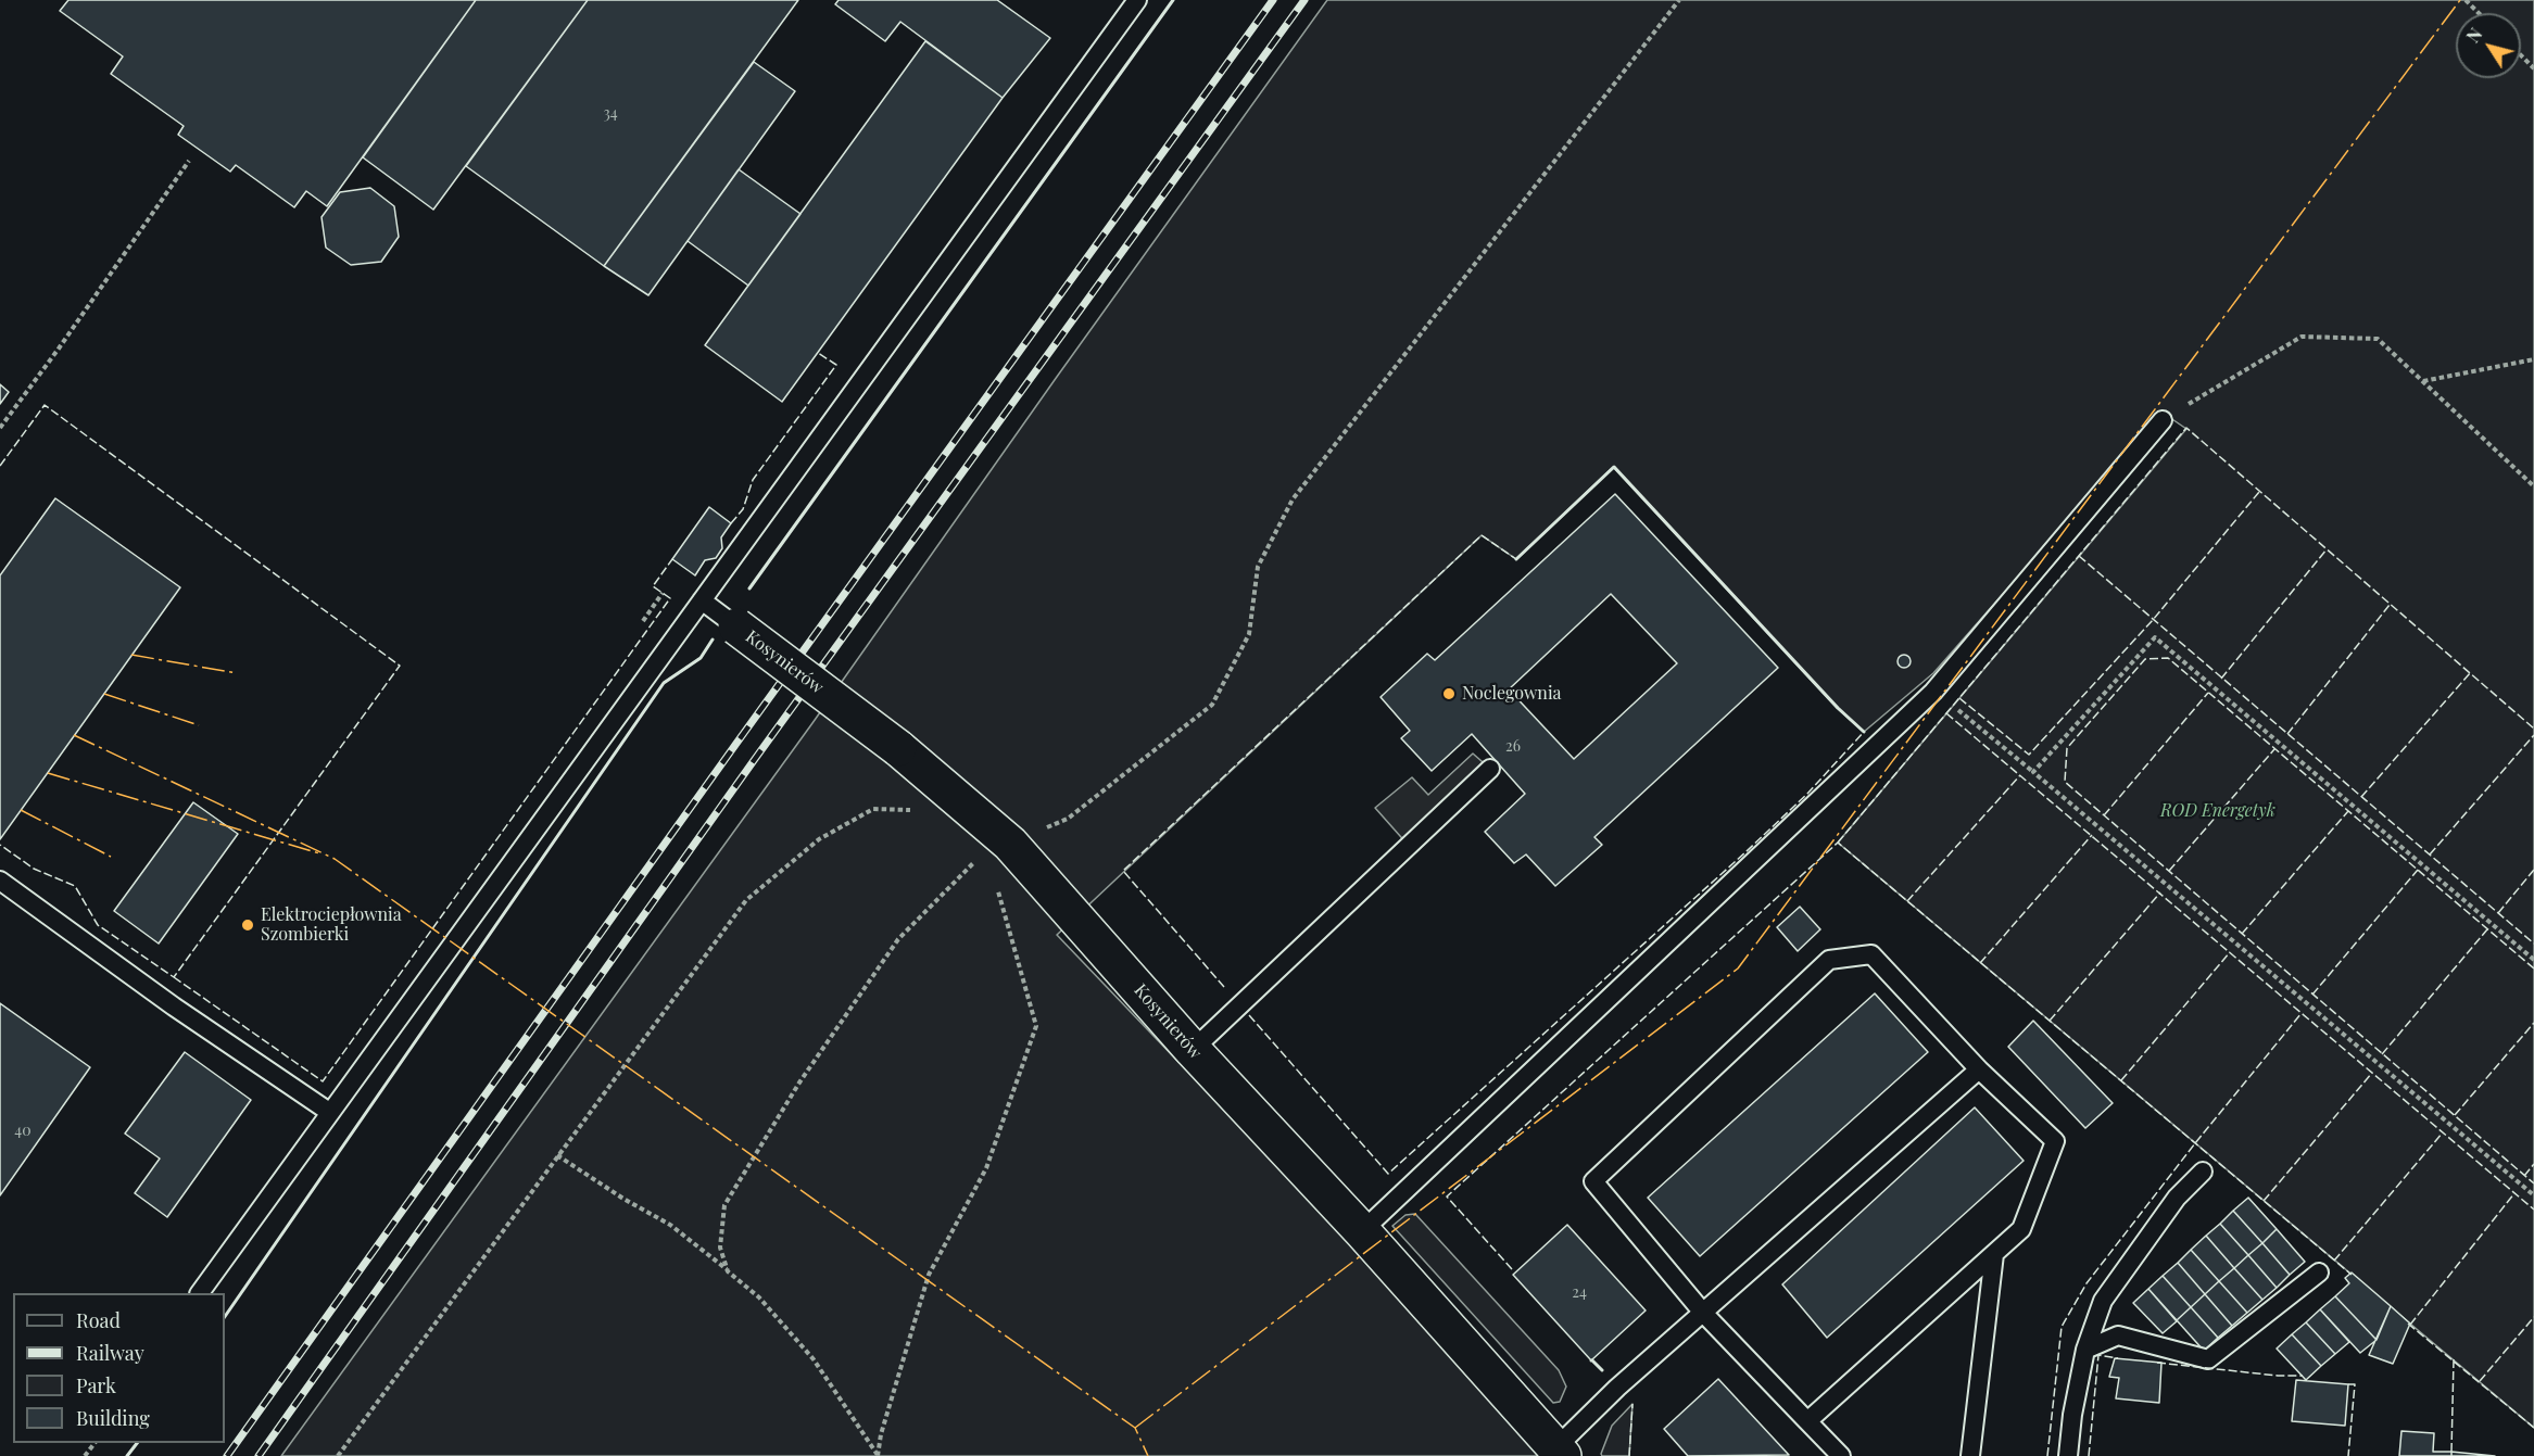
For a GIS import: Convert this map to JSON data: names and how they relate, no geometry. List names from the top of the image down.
{
  "streets": {
    "street": ["Kosynierów"]
  },
  "parks": ["ROD Energetyk"],
  "places": ["Noclegownia", "Elektrociepłownia Szombierki"],
  "house_numbers": [
    "34",
    "26",
    "40",
    "24"
  ],
  "legend": [
    "Road",
    "Railway",
    "Park",
    "Building"
  ],
  "north": "top left"
}
